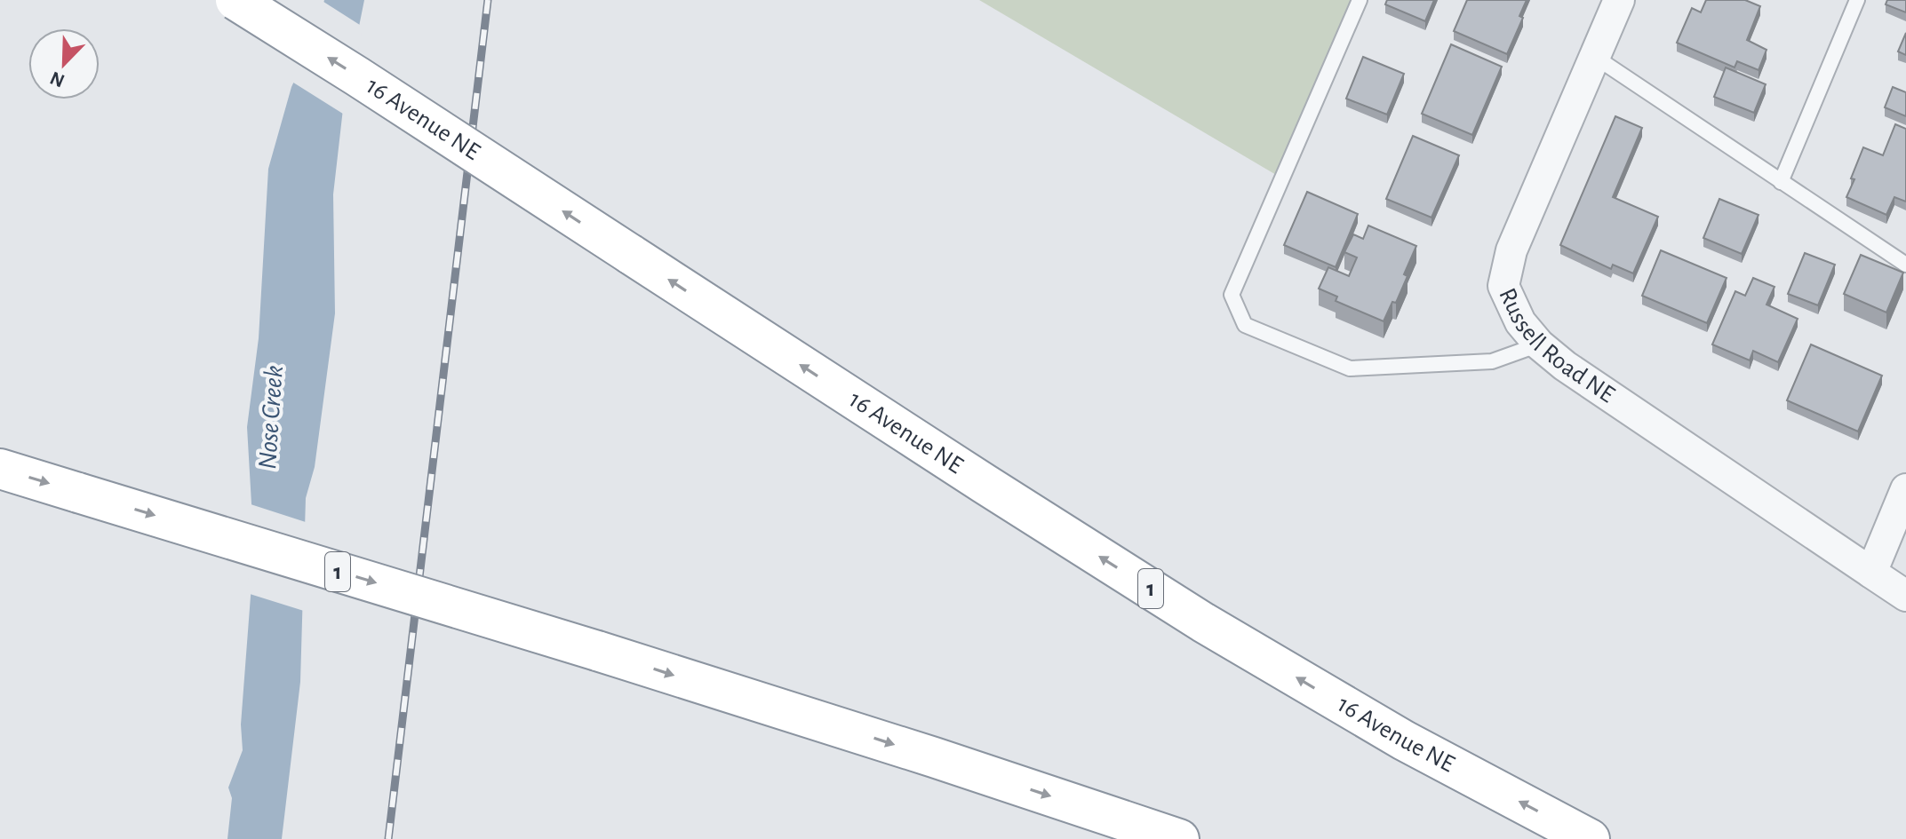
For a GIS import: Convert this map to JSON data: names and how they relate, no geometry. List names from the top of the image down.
{
  "streets": {
    "highway": ["16 Avenue NE", "1"],
    "street": ["Russell Road NE"]
  },
  "water": ["Nose Creek"],
  "north": "bottom left"
}
